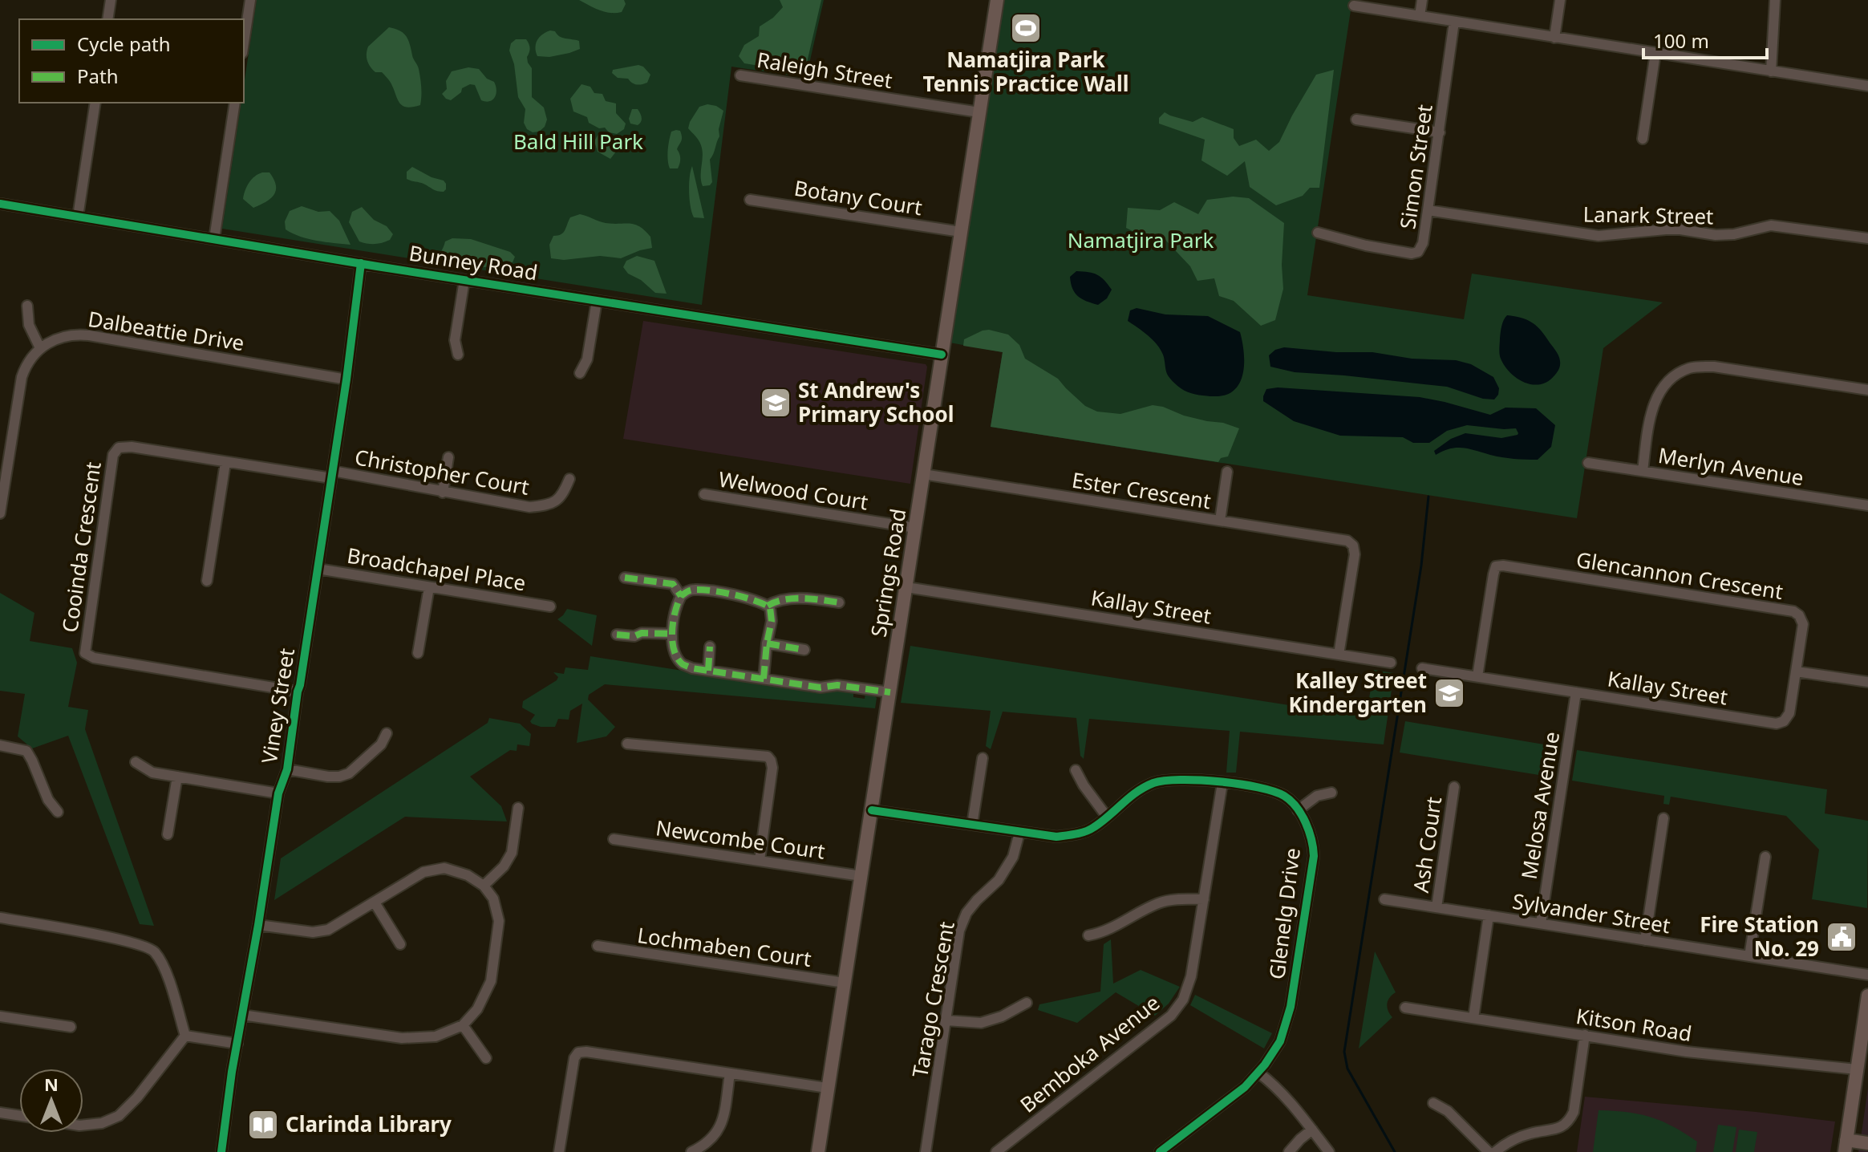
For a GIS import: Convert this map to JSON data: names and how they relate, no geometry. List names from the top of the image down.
{
  "streets": {
    "main road": ["Springs Road"],
    "street": [
      "Raleigh Street",
      "Simon Street",
      "Botany Court",
      "Lanark Street",
      "Bunney Road",
      "Dalbeattie Drive",
      "Merlyn Avenue",
      "Christopher Court",
      "Welwood Court",
      "Ester Crescent",
      "Cooinda Crescent",
      "Broadchapel Place",
      "Glencannon Crescent",
      "Kallay Street",
      "Viney Street",
      "Melosa Avenue",
      "Newcombe Court",
      "Ash Court",
      "Glenelg Drive",
      "Sylvander Street",
      "Lochmaben Court",
      "Tarago Crescent",
      "Kitson Road",
      "Bemboka Avenue"
    ]
  },
  "crossings": [
    ["Raleigh Street", "Springs Road"],
    ["Simon Street", "Lanark Street"],
    ["Botany Court", "Springs Road"],
    ["Bunney Road", "Springs Road"],
    ["Bunney Road", "Viney Street"],
    ["Dalbeattie Drive", "Viney Street"],
    ["Christopher Court", "Cooinda Crescent"],
    ["Christopher Court", "Viney Street"],
    ["Welwood Court", "Springs Road"],
    ["Ester Crescent", "Springs Road"],
    ["Ester Crescent", "Kallay Street"],
    ["Cooinda Crescent", "Viney Street"],
    ["Broadchapel Place", "Viney Street"],
    ["Springs Road", "Kallay Street"],
    ["Springs Road", "Newcombe Court"],
    ["Springs Road", "Glenelg Drive"],
    ["Springs Road", "Lochmaben Court"],
    ["Glencannon Crescent", "Kallay Street"],
    ["Kallay Street", "Melosa Avenue"],
    ["Melosa Avenue", "Sylvander Street"],
    ["Ash Court", "Sylvander Street"],
    ["Glenelg Drive", "Tarago Crescent"],
    ["Glenelg Drive", "Bemboka Avenue"]
  ],
  "parks": ["Bald Hill Park", "Namatjira Park"],
  "places": {
    "sports": ["Namatjira Park Tennis Practice Wall"],
    "school or university": ["St Andrew's Primary School", "Kalley Street Kindergarten"],
    "public building": ["Fire Station No. 29"],
    "library": ["Clarinda Library"]
  },
  "legend": ["Cycle path", "Path"],
  "scale_bar": "100 m",
  "north": "top"
}
